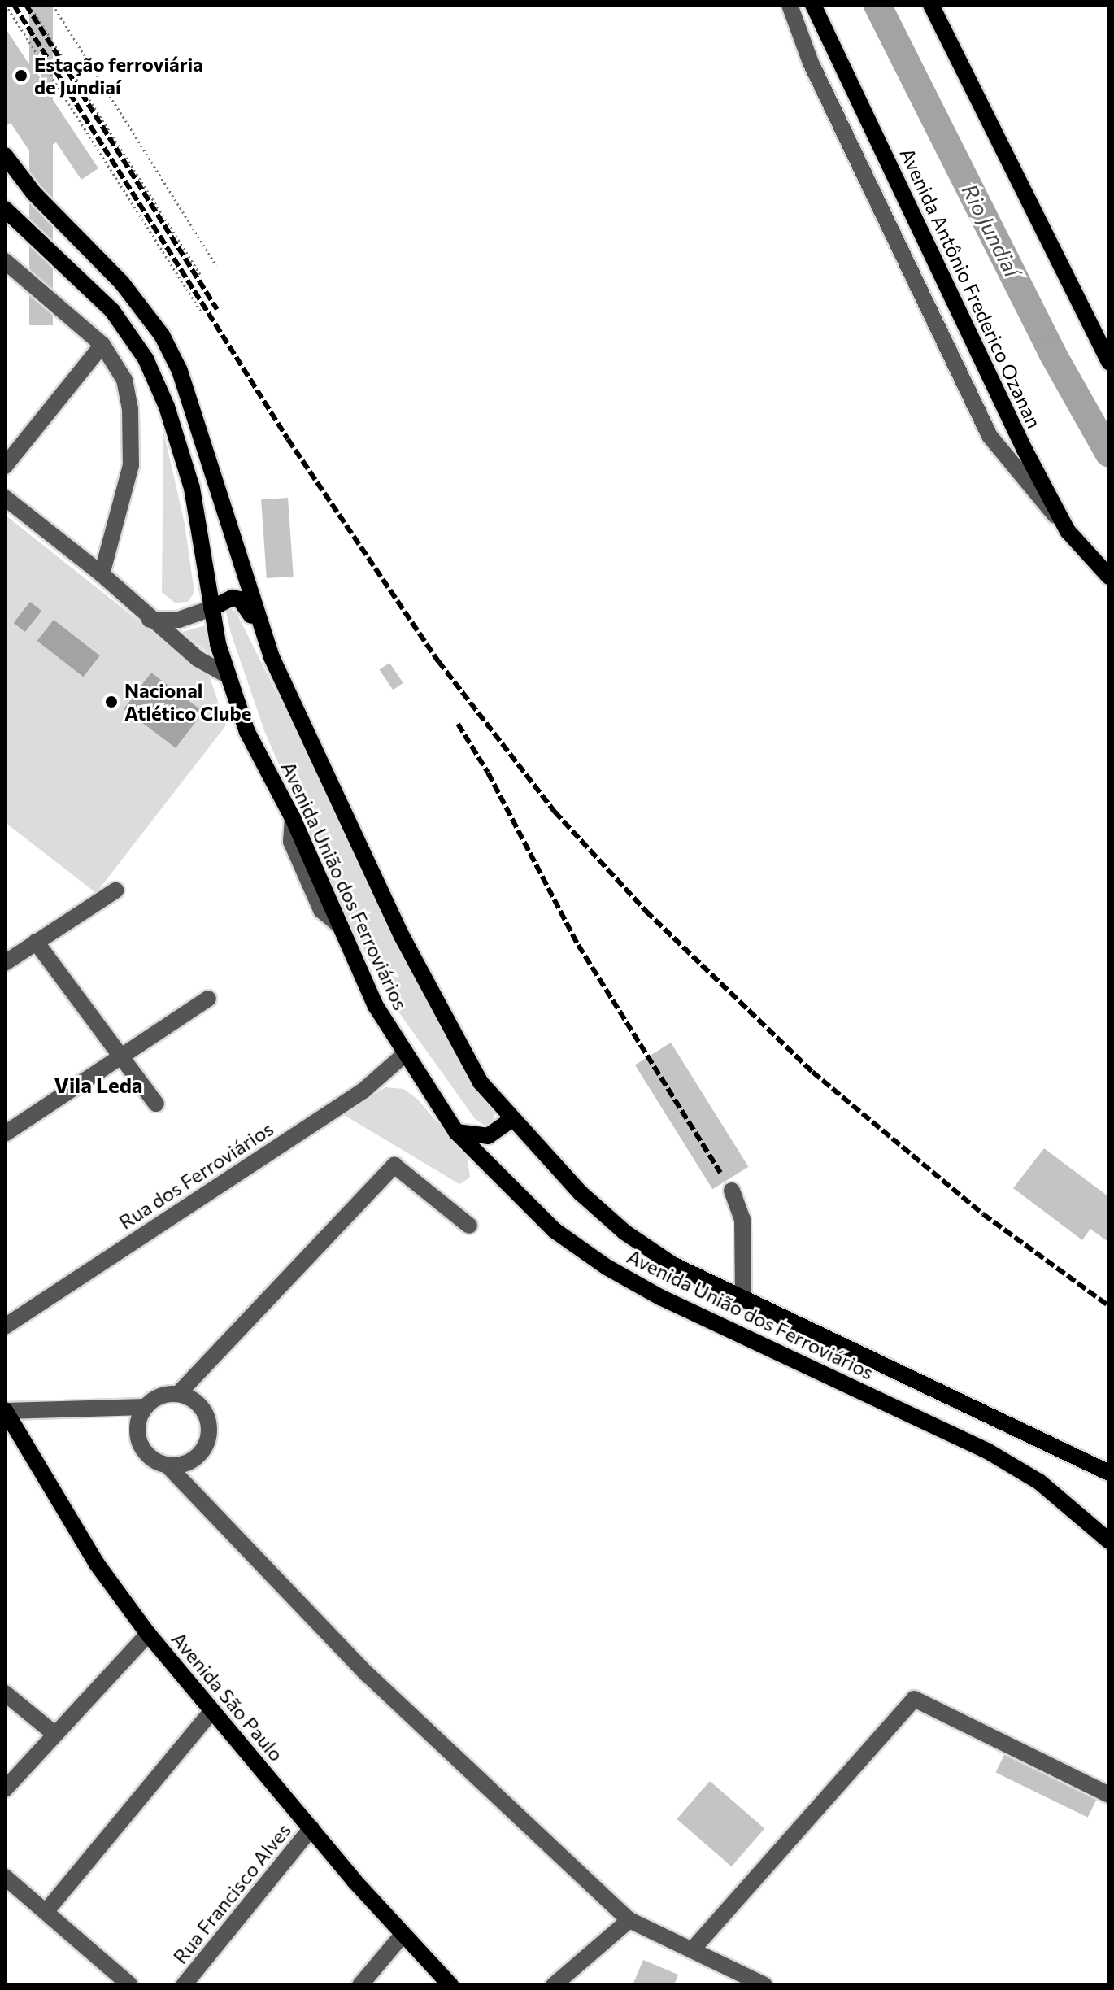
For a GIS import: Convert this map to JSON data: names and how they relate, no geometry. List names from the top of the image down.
{
  "streets": {
    "main road": ["Avenida Antônio Frederico Ozanan", "Avenida União dos Ferroviários", "Avenida São Paulo"],
    "street": ["Rua dos Ferroviários", "Rua Francisco Alves"]
  },
  "crossings": [
    ["Avenida União dos Ferroviários", "Rua dos Ferroviários"],
    ["Avenida São Paulo", "Rua Francisco Alves"]
  ],
  "districts": ["Vila Leda"],
  "water": ["Rio Jundiaí"],
  "places": ["Estação ferroviária de Jundiaí", "Nacional Atlético Clube"]
}
